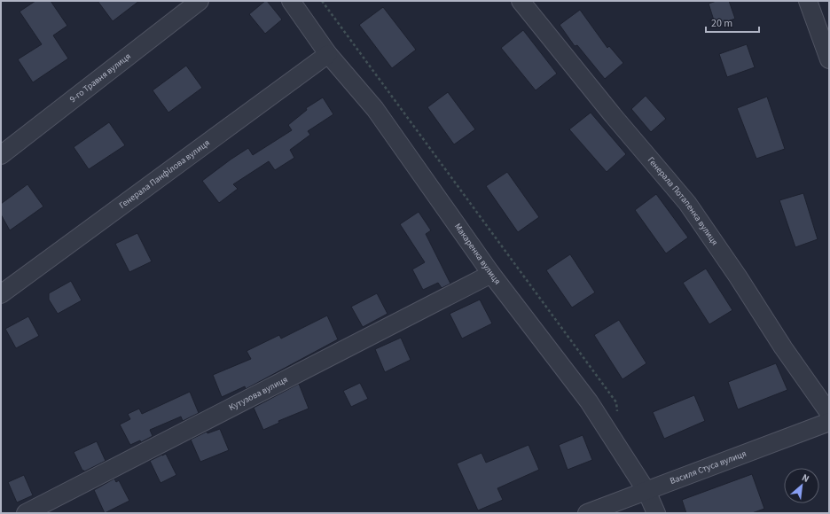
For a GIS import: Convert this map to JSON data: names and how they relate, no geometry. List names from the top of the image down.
{
  "streets": {
    "street": [
      "9-го Травня вулиця",
      "Генерала Панфілова вулиця",
      "Генерала Потапенка вулиця",
      "Макаренка вулиця",
      "Кутузова вулиця",
      "Василя Стуса вулиця"
    ]
  },
  "crossings": [
    ["Генерала Панфілова вулиця", "Макаренка вулиця"],
    ["Макаренка вулиця", "Кутузова вулиця"],
    ["Макаренка вулиця", "Василя Стуса вулиця"]
  ],
  "scale_bar": "20 m",
  "north": "top right"
}
